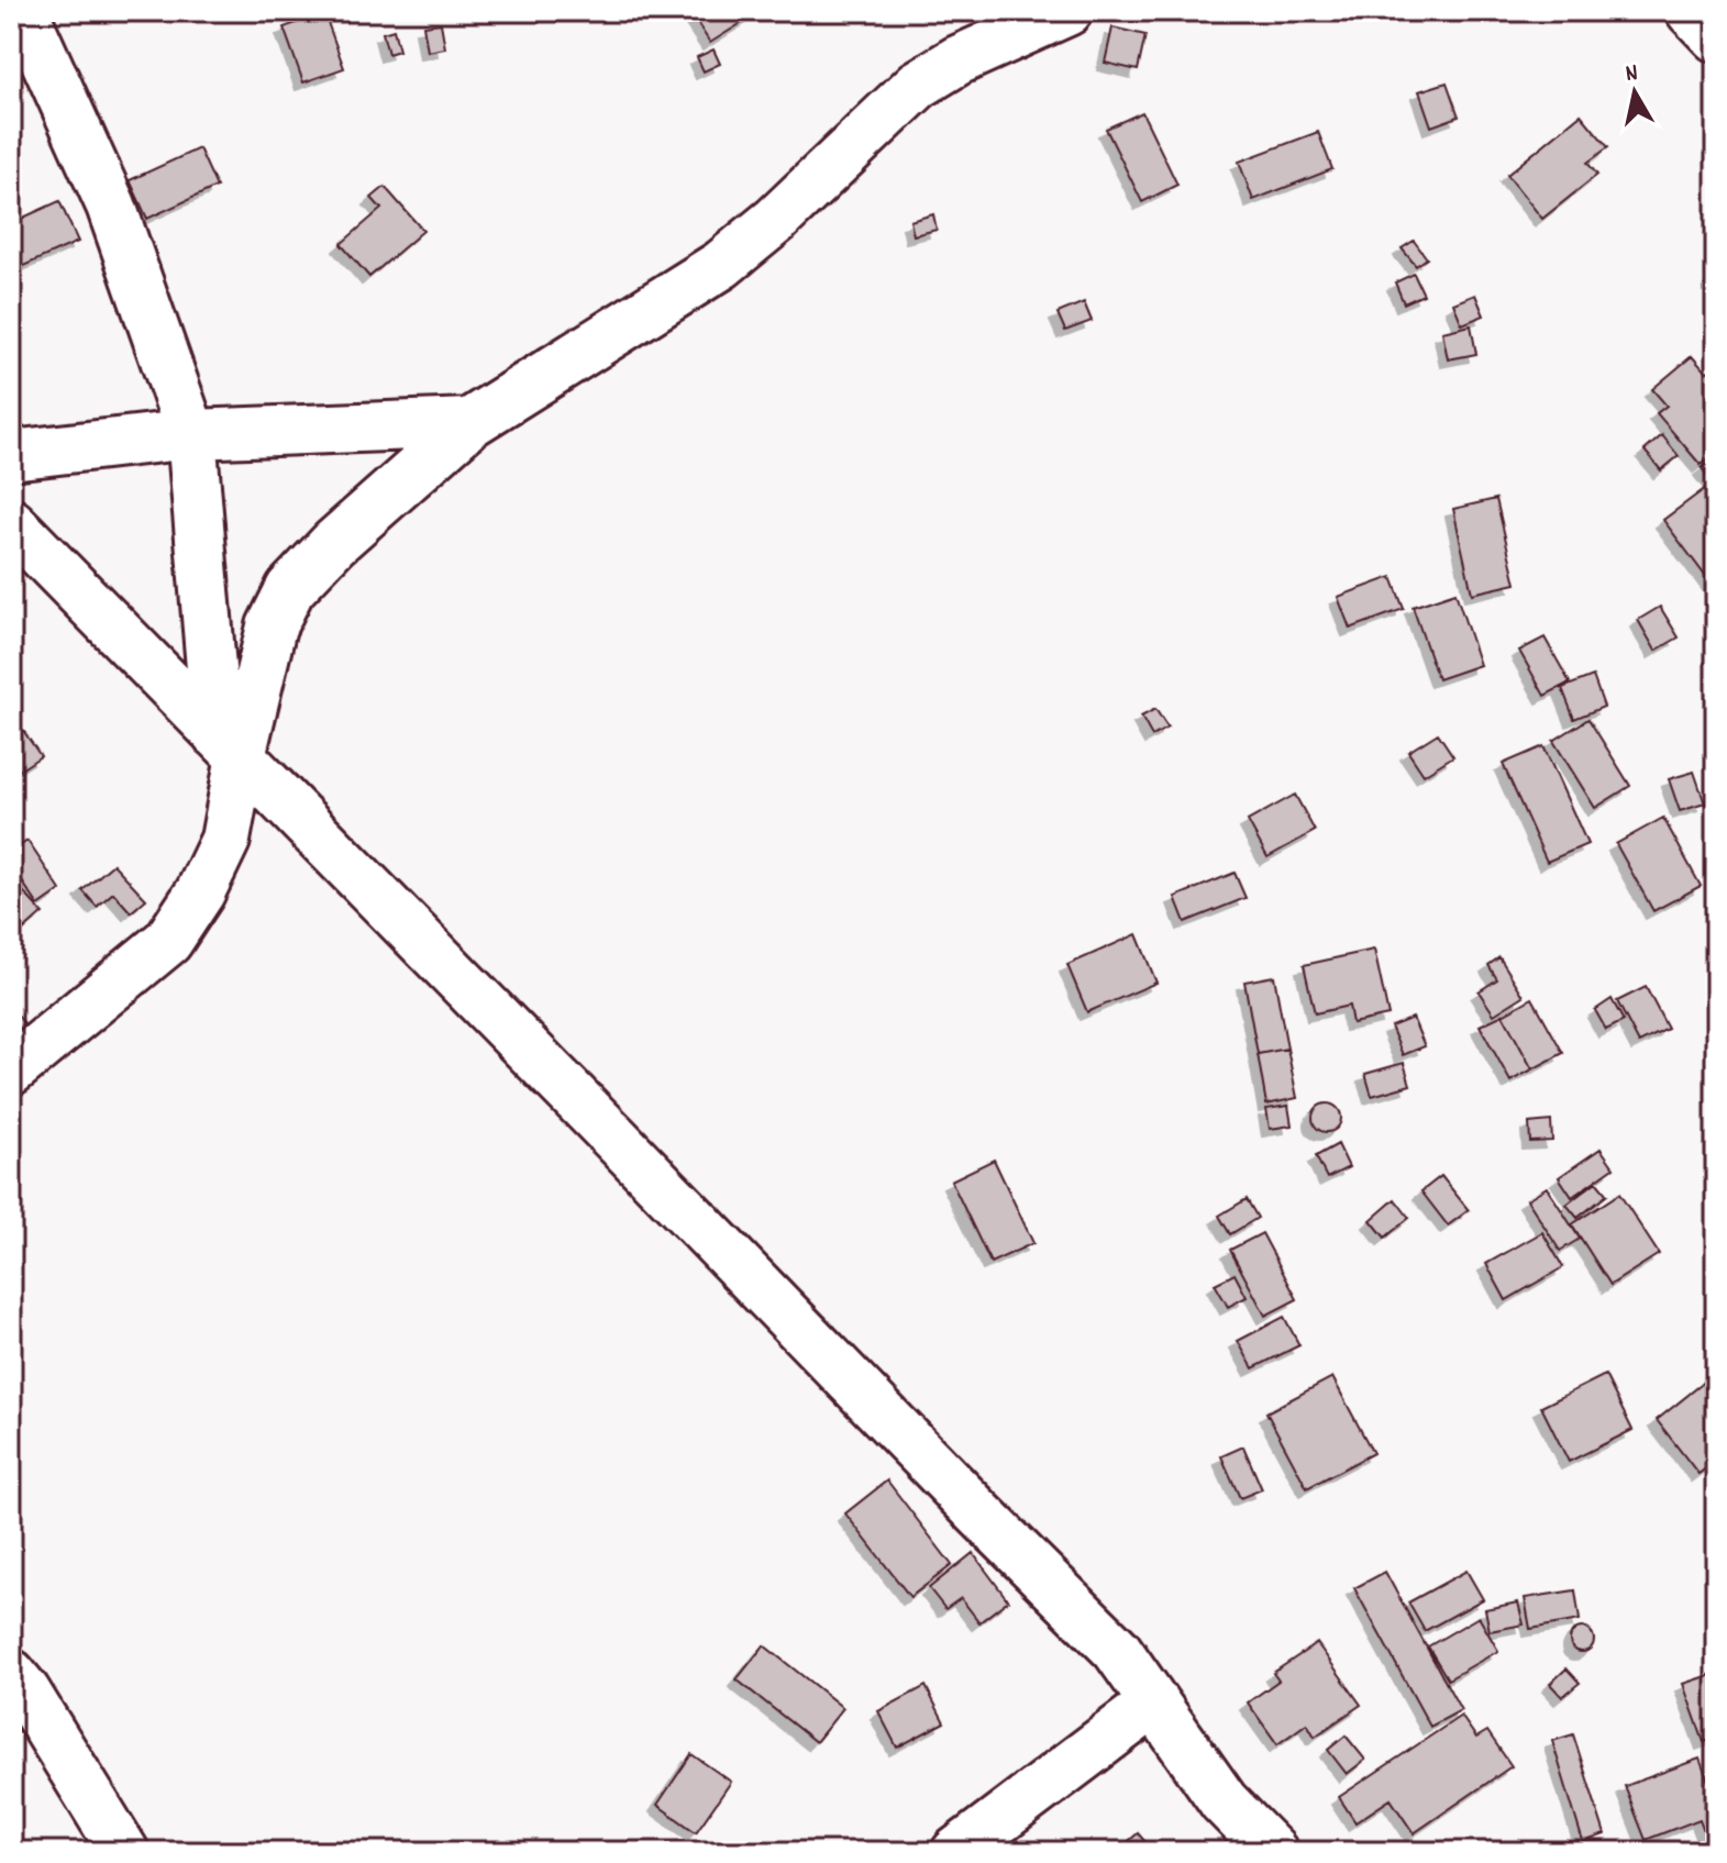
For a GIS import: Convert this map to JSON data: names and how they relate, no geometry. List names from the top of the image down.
{
  "north": "top"
}
